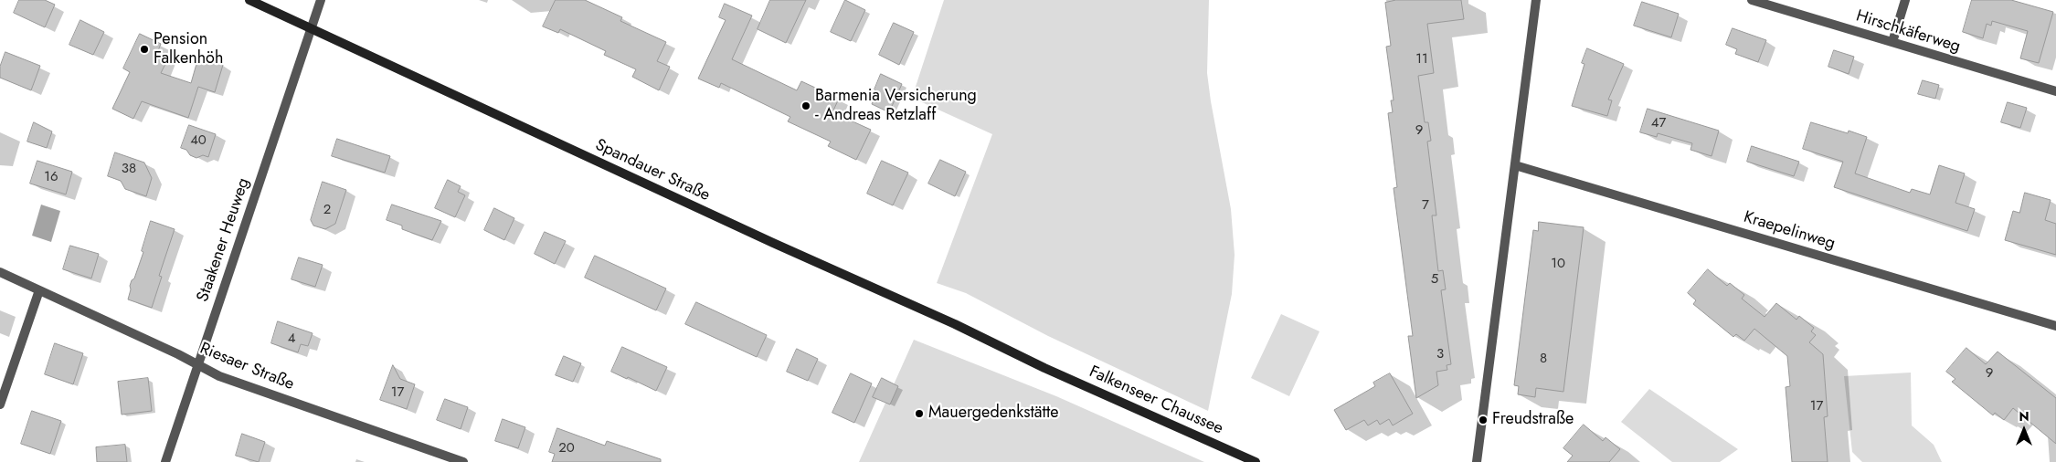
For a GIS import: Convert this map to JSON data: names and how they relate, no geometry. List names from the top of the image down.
{
  "streets": {
    "main road": ["Spandauer Straße", "Falkenseer Chaussee"],
    "street": [
      "Hirschkäferweg",
      "Kraepelinweg",
      "Staakener Heuweg",
      "Riesaer Straße"
    ]
  },
  "crossings": [
    ["Spandauer Straße", "Staakener Heuweg"],
    ["Spandauer Straße", "Falkenseer Chaussee"],
    ["Staakener Heuweg", "Riesaer Straße"]
  ],
  "places": [
    "Pension Falkenhöh",
    "Barmenia Versicherung - Andreas Retzlaff",
    "Mauergedenkstätte",
    "Freudstraße"
  ],
  "house_numbers": [
    "11",
    "47",
    "9",
    "40",
    "38",
    "16",
    "7",
    "2",
    "10",
    "5",
    "4",
    "3",
    "8",
    "9",
    "17",
    "17",
    "20"
  ],
  "north": "top"
}
